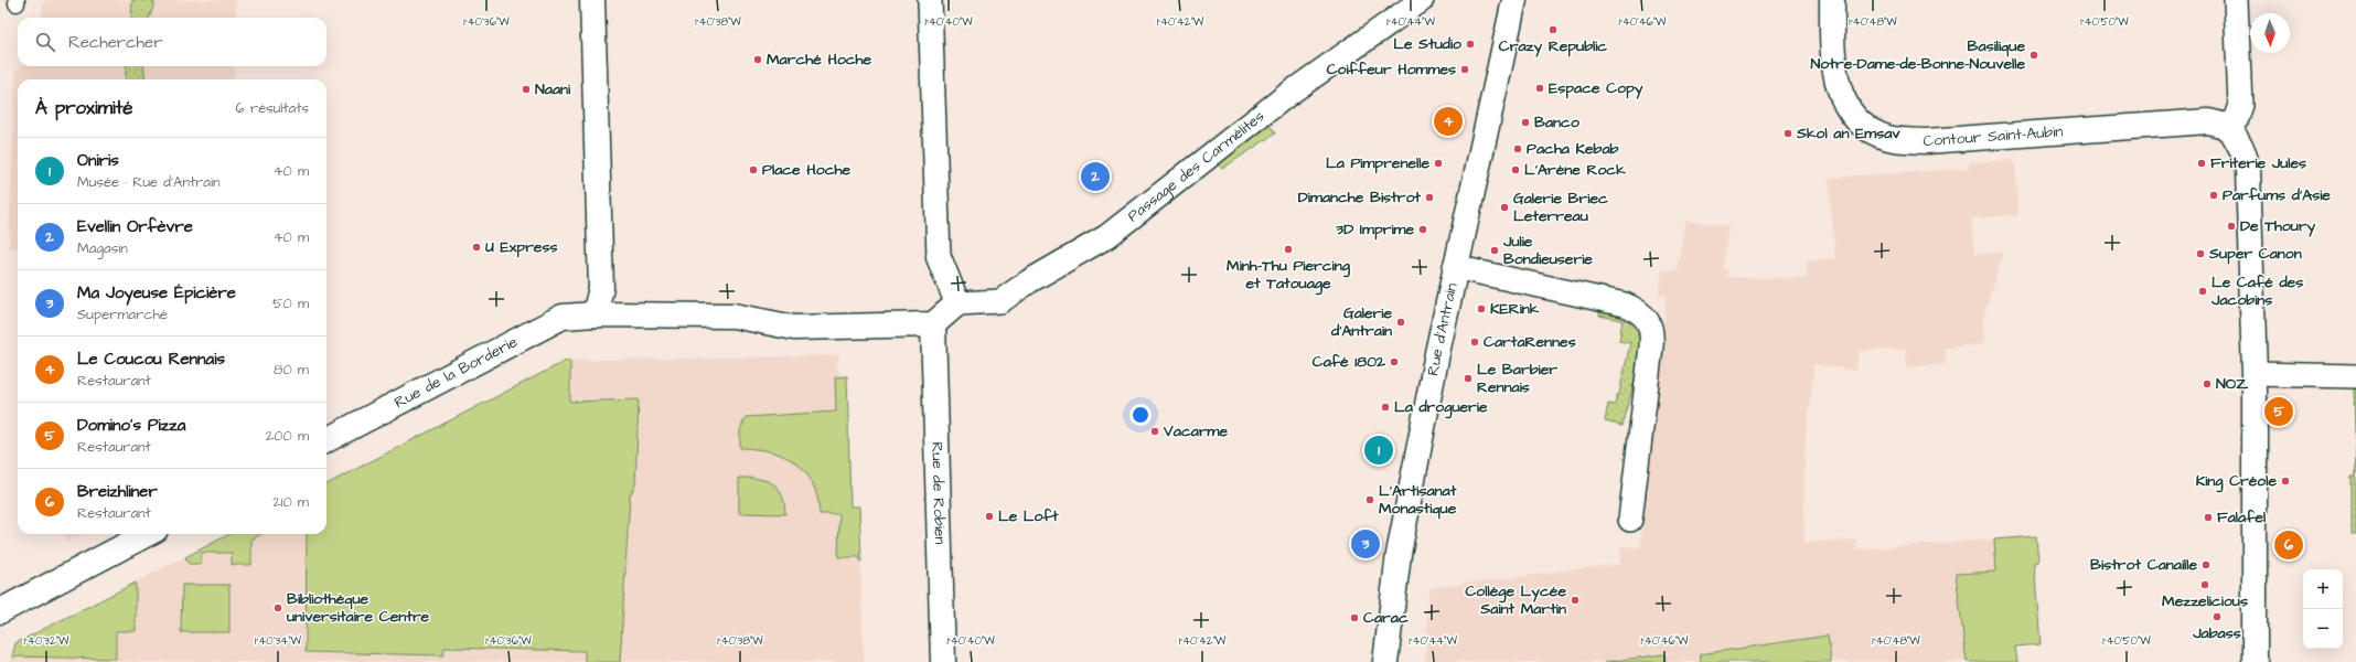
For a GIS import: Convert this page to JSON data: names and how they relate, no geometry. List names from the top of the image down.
{
  "streets": {
    "street": [
      "Contour Saint-Aubin",
      "Passage des Carmélites",
      "Rue d'Antrain",
      "Rue de la Borderie",
      "Rue de Robien"
    ]
  },
  "places": [
    "Crazy Republic",
    "Le Studio",
    "Basilique Notre-Dame-de-Bonne-Nouvelle",
    "Marché Hoche",
    "Coiffeur Hommes",
    "Espace Copy",
    "Naani",
    "Banco",
    "Skol an Emsav",
    "Pacha Kebab",
    "La Pimprenelle",
    "Friterie Jules",
    "Place Hoche",
    "L’Arène Rock",
    "Parfums d'Asie",
    "Dimanche Bistrot",
    "Galerie Briec Leterreau",
    "De Thoury",
    "3D Imprime",
    "U Express",
    "Minh-Thu Piercing et Tatouage",
    "Julie Bondieuserie",
    "Super Canon",
    "Le Café des Jacobins",
    "KERink",
    "Galerie d'Antrain",
    "CartaRennes",
    "Café 1802",
    "Le Barbier Rennais",
    "NOZ",
    "La droguerie",
    "Vacarme",
    "King Créole",
    "L'Artisanat Monastique",
    "Le Loft",
    "Falafel",
    "Bistrot Canaille",
    "Mezzelicious",
    "Collège Lycée Saint Martin",
    "Bibliothèque universitaire Centre",
    "Jabass",
    "Carac"
  ],
  "north": "bottom",
  "page": {
    "search": "Rechercher",
    "heading": ["À proximité", "6 résultats"],
    "pins": [
      "4",
      "2",
      "5",
      "1",
      "3",
      "6"
    ],
    "list": [
      {
        "mark": "1",
        "name": "Oniris",
        "note": "Musée · Rue d'Antrain",
        "value": "40 m"
      },
      {
        "mark": "2",
        "name": "Evellin Orfèvre",
        "note": "Magasin",
        "value": "40 m"
      },
      {
        "mark": "3",
        "name": "Ma Joyeuse Épicière",
        "note": "Supermarché",
        "value": "50 m"
      },
      {
        "mark": "4",
        "name": "Le Coucou Rennais",
        "note": "Restaurant",
        "value": "80 m"
      },
      {
        "mark": "5",
        "name": "Domino's Pizza",
        "note": "Restaurant",
        "value": "200 m"
      },
      {
        "mark": "6",
        "name": "Breizhliner",
        "note": "Restaurant",
        "value": "210 m"
      }
    ],
    "map_buttons": ["+", "−"]
  },
  "coordinates": [
    "1°40'36\"W",
    "1°40'38\"W",
    "1°40'40\"W",
    "1°40'42\"W",
    "1°40'44\"W",
    "1°40'46\"W",
    "1°40'48\"W",
    "1°40'50\"W",
    "1°40'32\"W",
    "1°40'34\"W"
  ]
}
